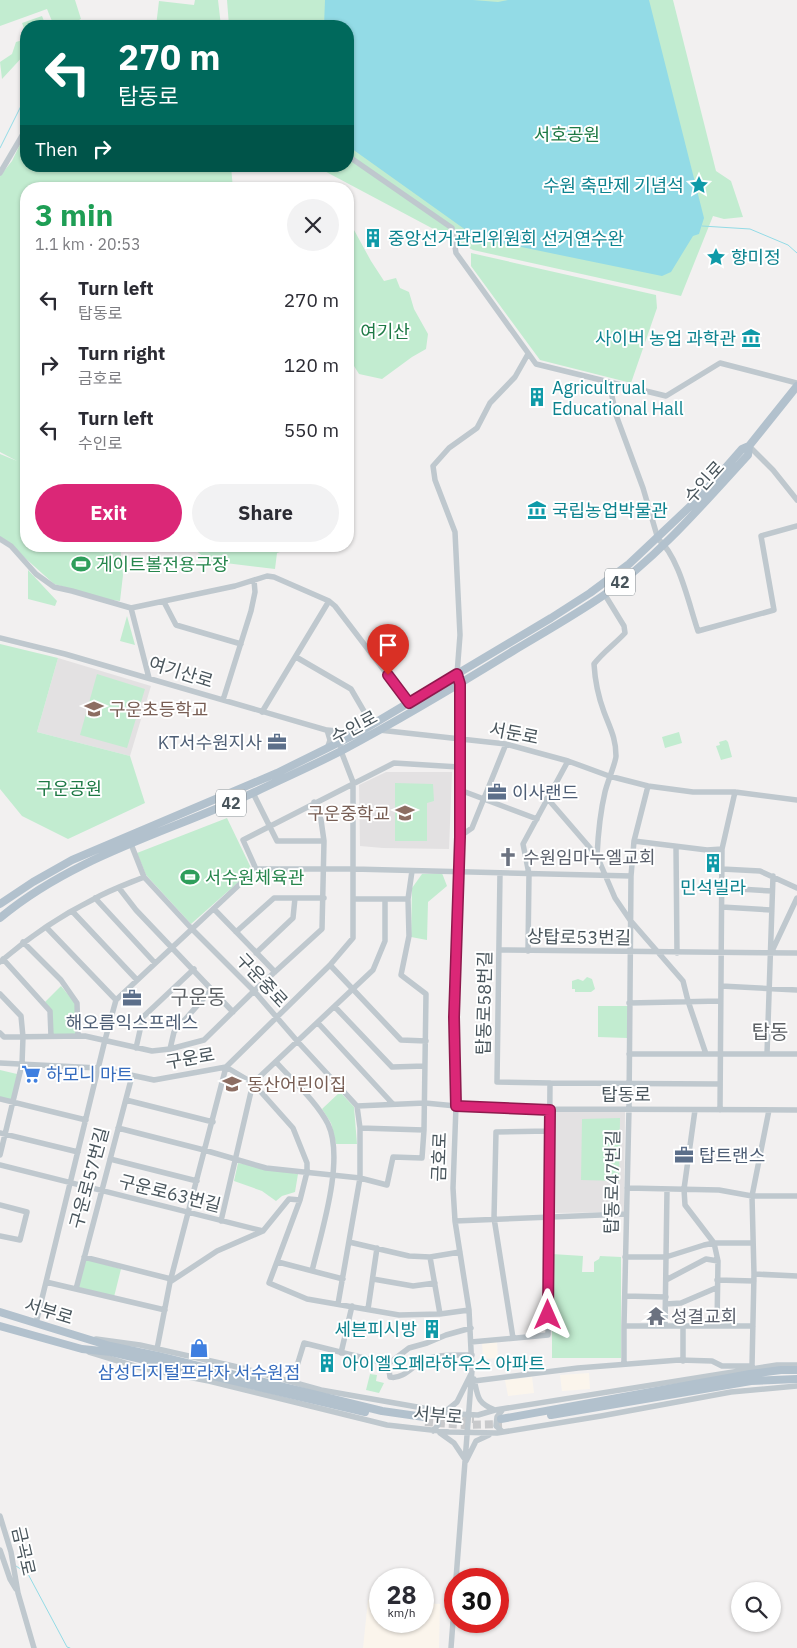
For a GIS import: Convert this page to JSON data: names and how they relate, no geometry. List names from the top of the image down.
{
  "streets": {
    "main road": ["수인로", "42", "서부로"],
    "street": [
      "여기산로",
      "서둔로",
      "상탑로53번길",
      "구운중로",
      "탑동로58번길",
      "구운로",
      "탑동로",
      "금호로",
      "구운로57번길",
      "탑동로47번길",
      "구운로63번길",
      "금곡로"
    ]
  },
  "crossings": [
    ["수인로", "여기산로"],
    ["수인로", "서둔로"],
    ["수인로", "구운중로"],
    ["수인로", "구운로"],
    ["수인로", "금호로"],
    ["서둔로", "금호로"],
    ["서둔로", "탑동로47번길"],
    ["상탑로53번길", "탑동로58번길"],
    ["상탑로53번길", "탑동로47번길"],
    ["구운중로", "구운로"],
    ["탑동로58번길", "탑동로47번길"],
    ["구운로", "구운로57번길"],
    ["탑동로", "금호로"],
    ["탑동로", "탑동로47번길"],
    ["금호로", "서부로"],
    ["구운로57번길", "구운로63번길"]
  ],
  "districts": ["구운동", "탑동"],
  "parks": ["서호공원", "여기산", "구운공원"],
  "places": {
    "place": ["수원 축만제 기념석", "향미정"],
    "building": [
      "중앙선거관리위원회 선거연수완",
      "Agricultrual Educational Hall",
      "민석빌라",
      "세븐피시방",
      "아이엘오페라하우스 아파트"
    ],
    "museum": ["사이버 농업 과학관", "국립농업박물관"],
    "sports": ["게이트볼전용구장", "서수원체육관"],
    "school or university": ["구운초등학교", "구운중학교", "동산어린이집"],
    "office": [
      "KT서수원지사",
      "이사랜드",
      "해오름익스프레스",
      "탑트랜스"
    ],
    "church": ["수원임마누엘교회"],
    "supermarket": ["하모니 마트"],
    "temple": ["성결교회"],
    "shop": ["삼성디지털프라자 서수원점"]
  },
  "page": {
    "turn": ["270 m", "탑동로"],
    "then": "Then",
    "heading": ["3 min", "1.1 km · 20:53"],
    "list": [
      {
        "name": "Turn left",
        "note": "탑동로",
        "value": "270 m"
      },
      {
        "name": "Turn right",
        "note": "금호로",
        "value": "120 m"
      },
      {
        "name": "Turn left",
        "note": "수인로",
        "value": "550 m"
      }
    ],
    "buttons": ["Exit", "Share"],
    "speed": "28 km/h",
    "limit": "30"
  }
}
